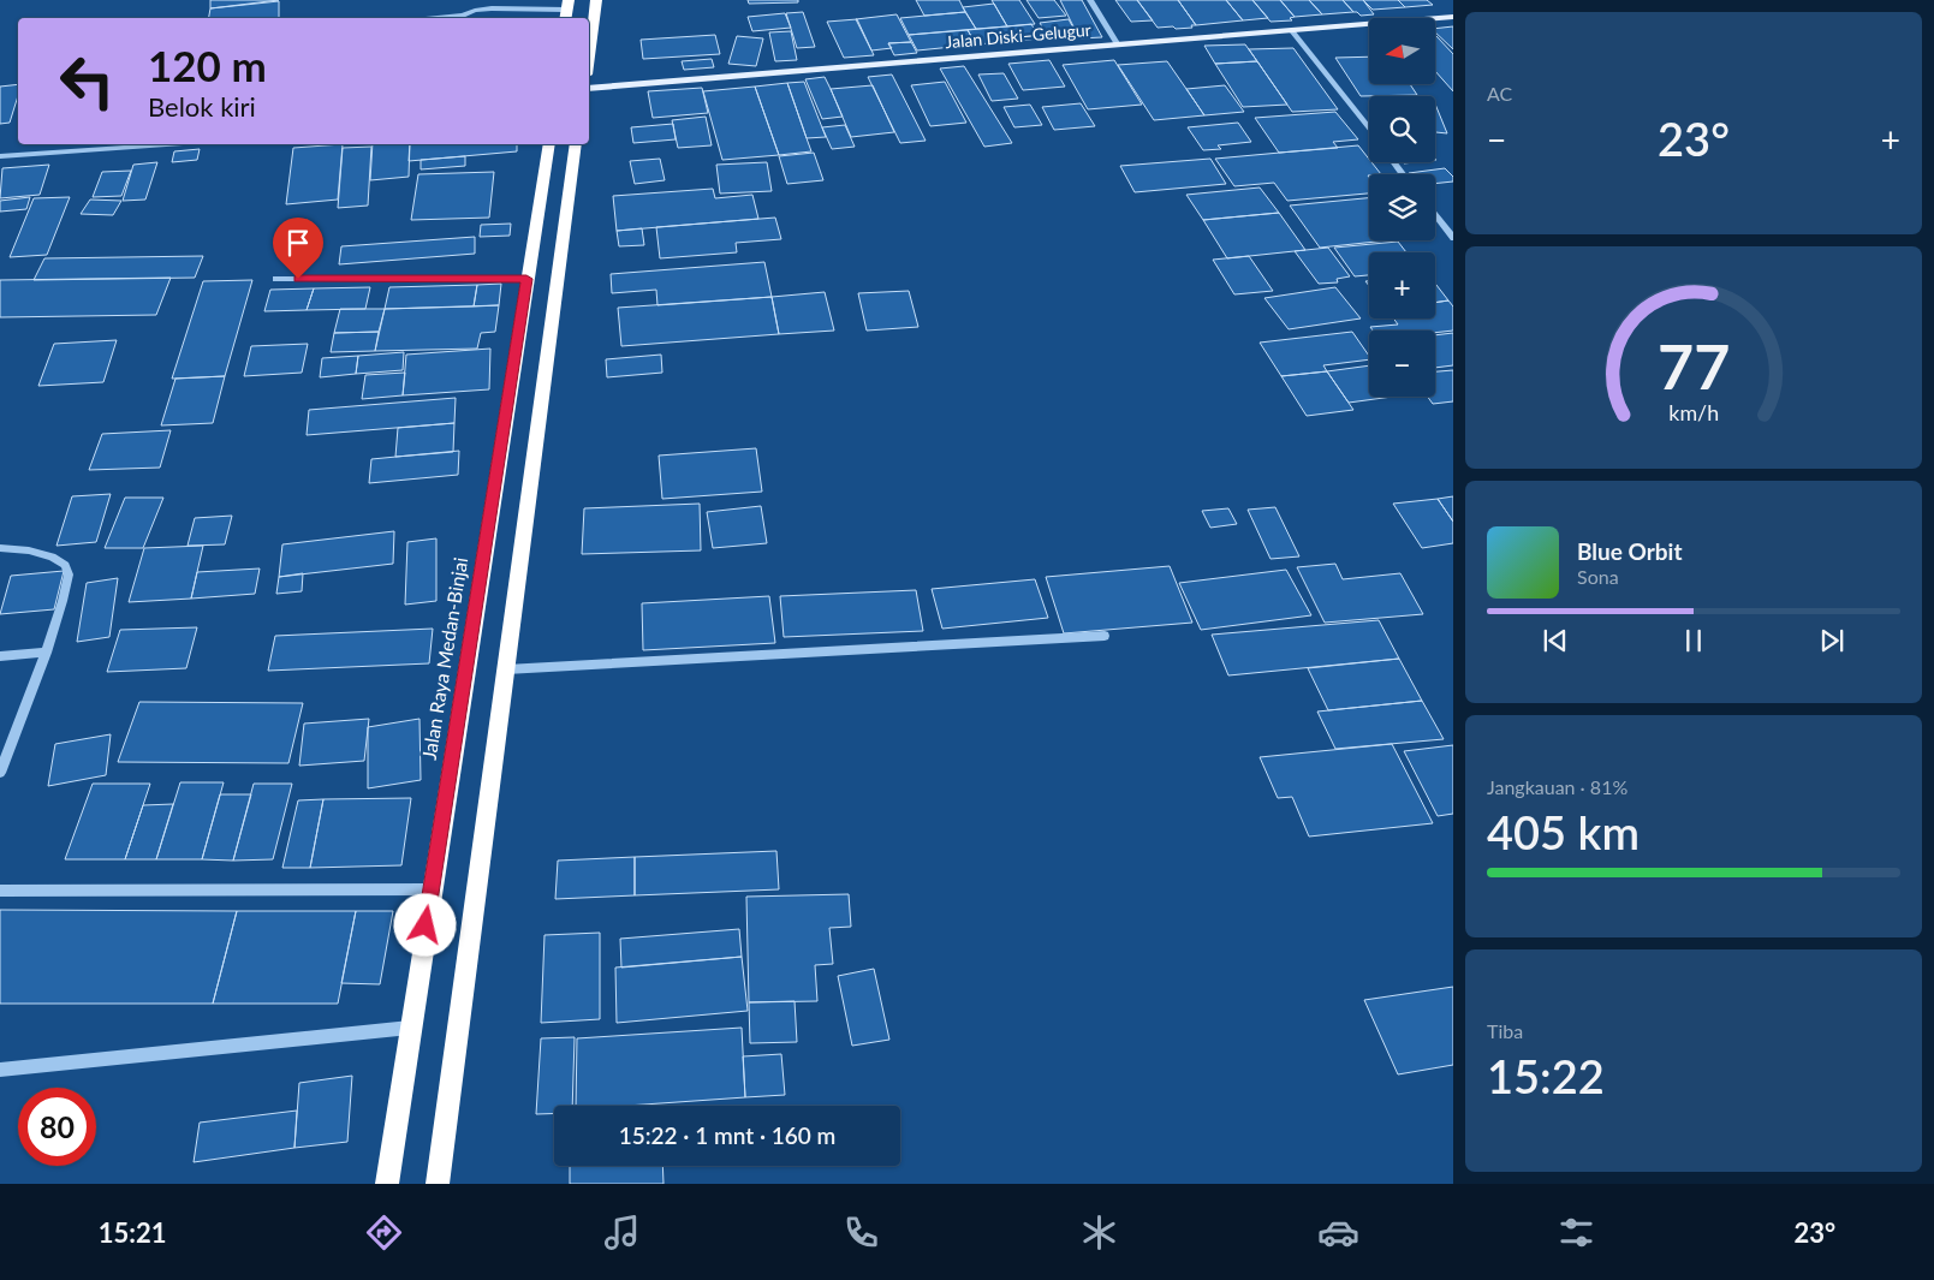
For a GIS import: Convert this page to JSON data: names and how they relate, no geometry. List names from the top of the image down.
{
  "streets": {
    "highway": ["Jalan Raya Medan-Binjai"],
    "main road": ["Jalan Diski–Gelugur"]
  },
  "north": "left",
  "page": {
    "tile": [
      "AC",
      ["Jangkauan · 81%", "405 km"],
      ["Tiba", "15:22"]
    ],
    "map_buttons": ["+", "−"],
    "turn": ["120 m", "Belok kiri"],
    "heat": ["−", "23°", "+"],
    "song": ["Blue Orbit", "Sona"],
    "limit": "80",
    "trip": "15:22 · 1 mnt · 160 m",
    "tabs": ["15:21", "23°"],
    "gauge": ["77", "km/h"]
  }
}
